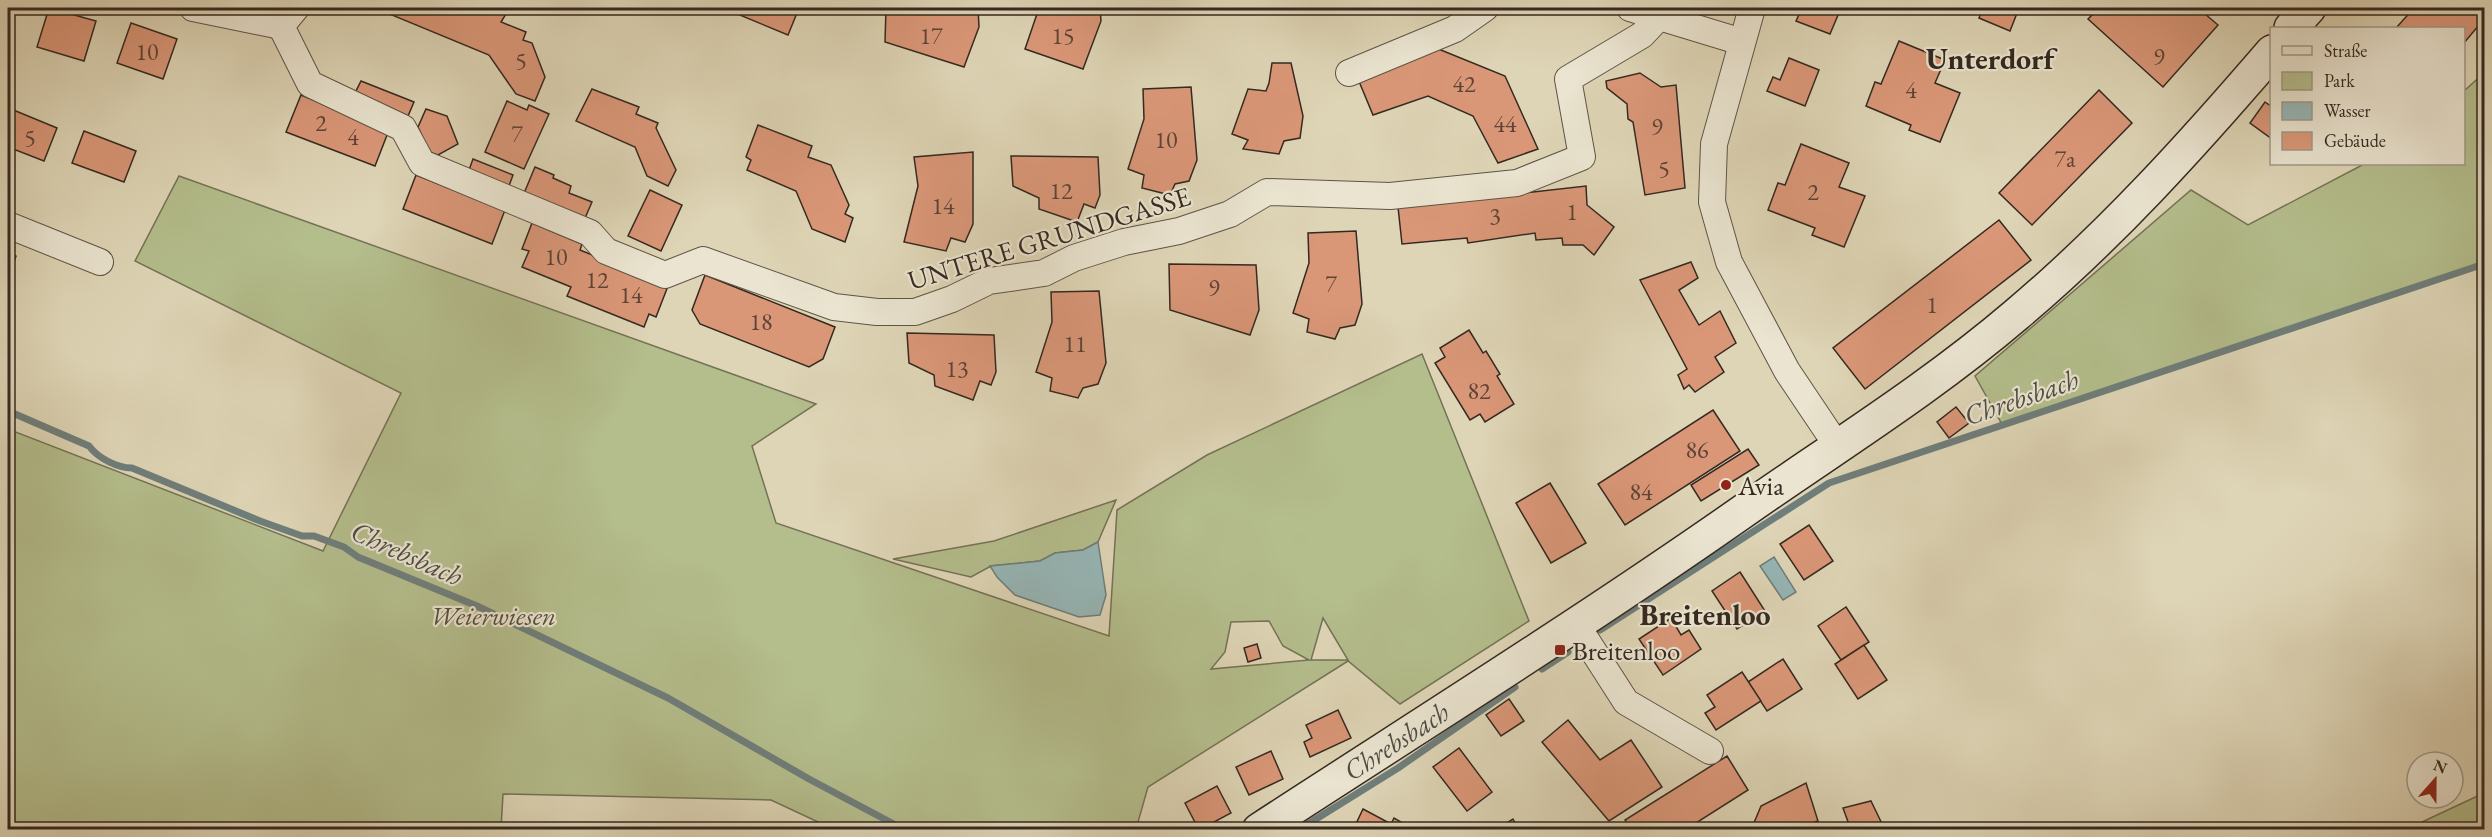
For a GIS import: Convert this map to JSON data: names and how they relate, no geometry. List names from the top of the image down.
{
  "streets": {
    "street": ["UNTERE GRUNDGASSE"]
  },
  "districts": ["Unterdorf", "Breitenloo"],
  "water": ["Chrebsbach"],
  "parks": ["Weierwiesen"],
  "places": {
    "other": ["Avia"],
    "transit": ["Breitenloo"]
  },
  "house_numbers": [
    "17",
    "15",
    "10",
    "9",
    "5",
    "42",
    "4",
    "2",
    "44",
    "9",
    "7",
    "4",
    "5",
    "10",
    "7a",
    "5",
    "12",
    "2",
    "14",
    "1",
    "3",
    "10",
    "12",
    "7",
    "9",
    "14",
    "1",
    "18",
    "11",
    "13",
    "82",
    "86",
    "84"
  ],
  "legend": [
    "Straße",
    "Park",
    "Wasser",
    "Gebäude"
  ],
  "north": "top"
}
